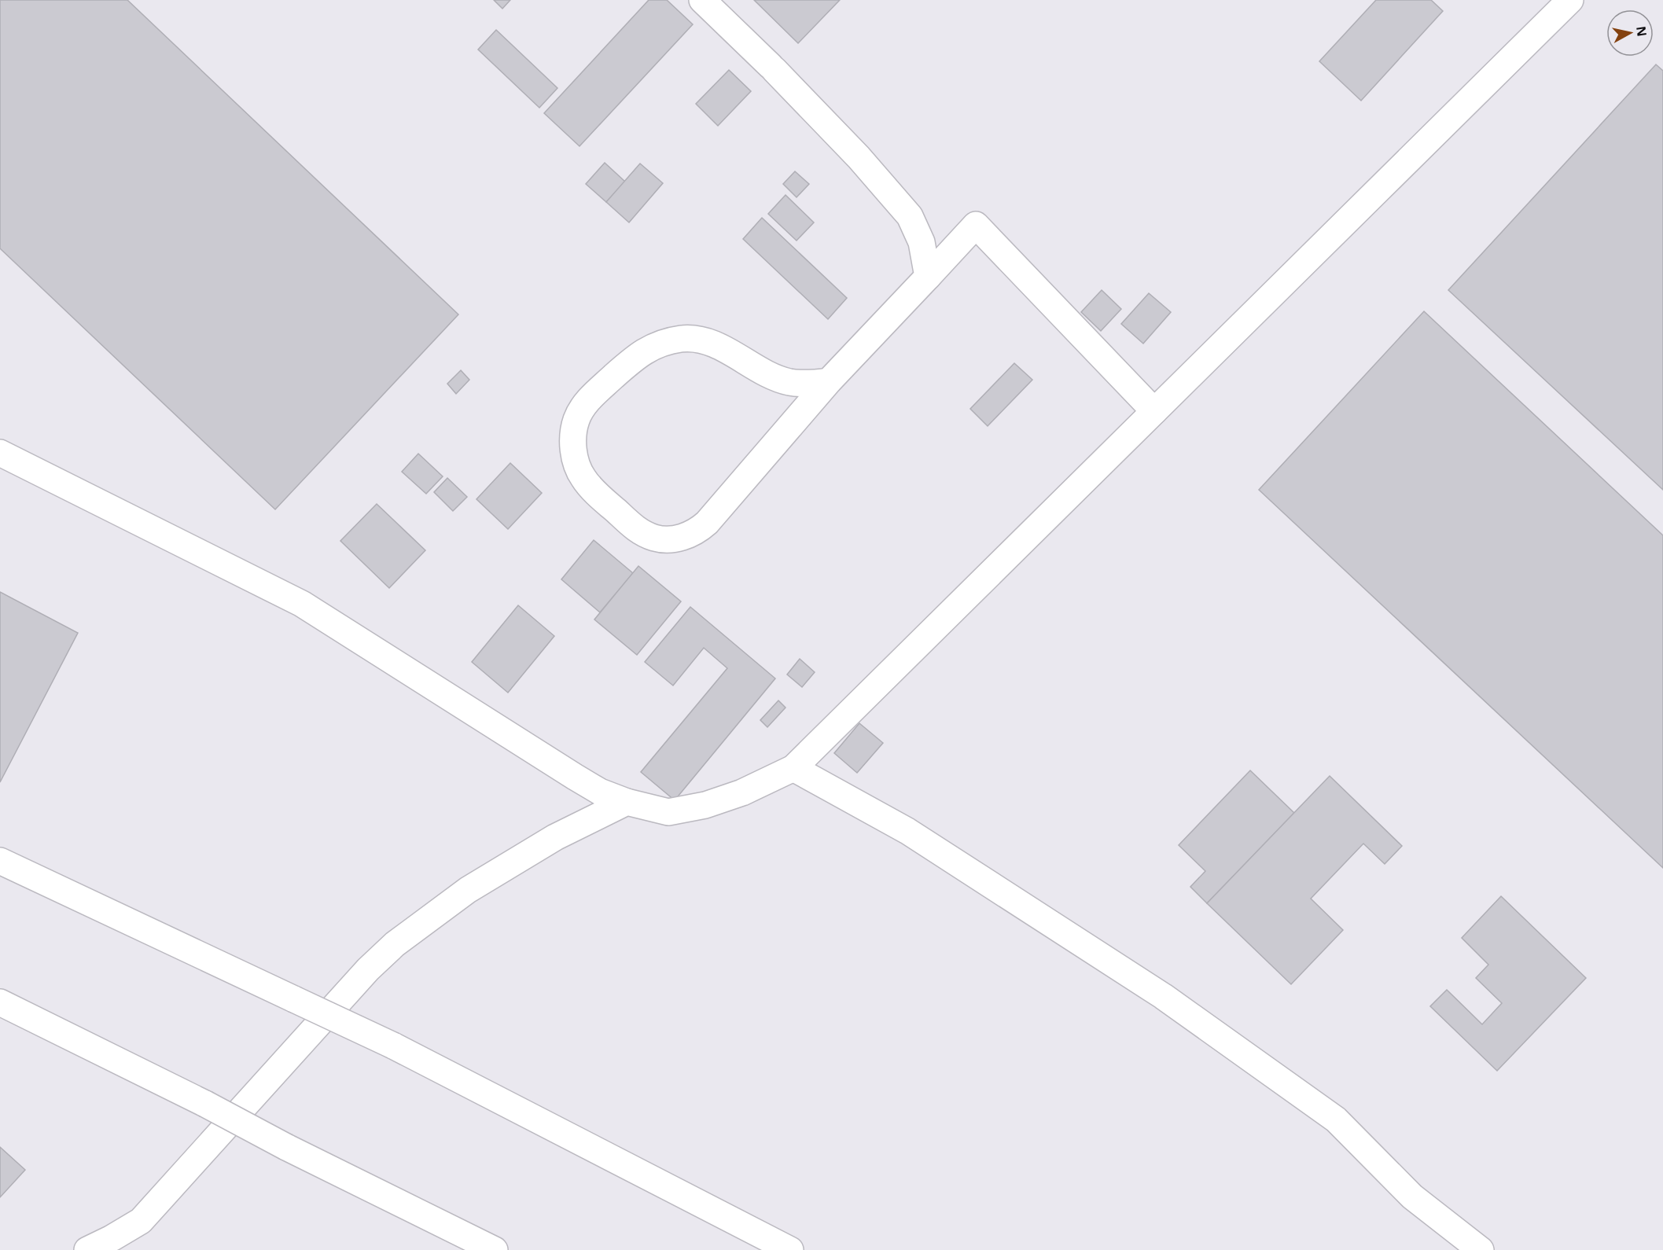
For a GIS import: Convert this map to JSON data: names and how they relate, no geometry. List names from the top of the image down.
{
  "north": "right"
}
